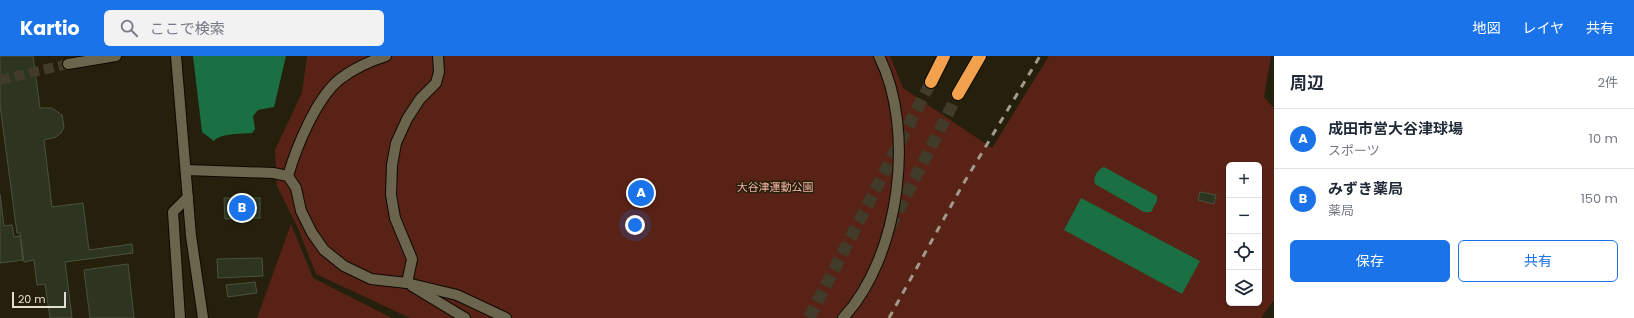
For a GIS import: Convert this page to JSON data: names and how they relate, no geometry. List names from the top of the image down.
{
  "parks": ["大谷津運動公園"],
  "scale_bar": "20 m",
  "page": {
    "header": "Kartio",
    "search": "ここで検索",
    "nav": ["地図", "レイヤ", "共有"],
    "heading": ["周辺", "2件"],
    "list": [
      {
        "mark": "A",
        "name": "成田市営大谷津球場",
        "note": "スポーツ",
        "value": "10 m"
      },
      {
        "mark": "B",
        "name": "みずき薬局",
        "note": "薬局",
        "value": "150 m"
      }
    ],
    "map_buttons": ["+", "−"],
    "pins": ["A", "B"],
    "buttons": ["保存", "共有"],
    "scale": "20 m"
  }
}
